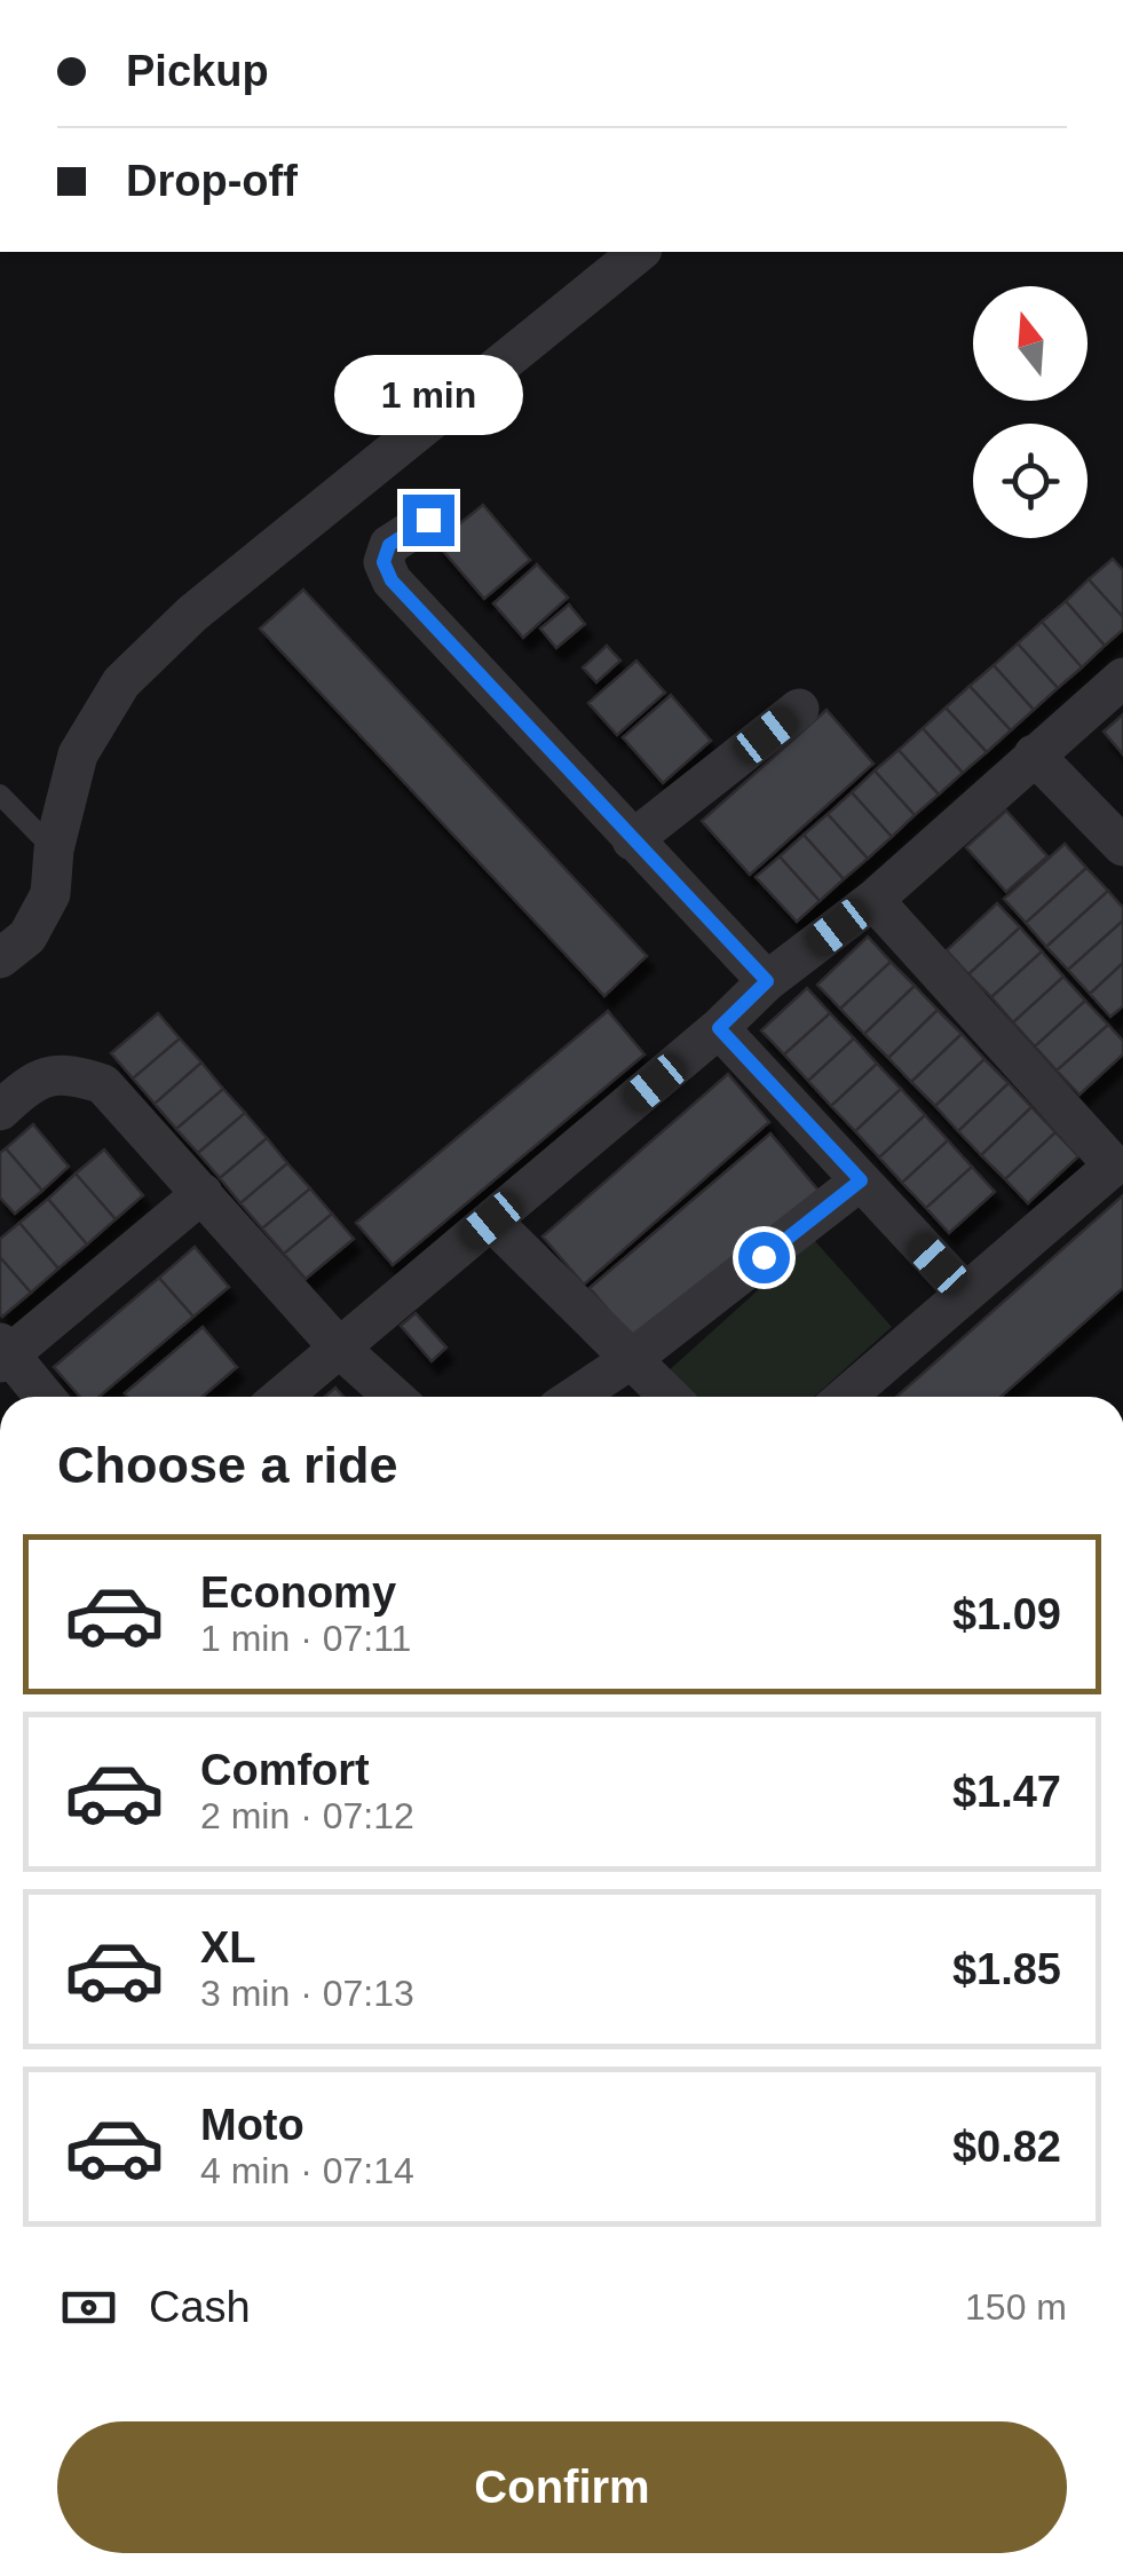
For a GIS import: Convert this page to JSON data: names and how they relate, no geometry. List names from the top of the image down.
{
  "north": "top",
  "page": {
    "banner": ["Pickup", "Drop-off"],
    "bubble": "1 min",
    "heading": "Choose a ride",
    "list": [
      {
        "name": "Economy",
        "note": "1 min · 07:11",
        "value": "$1.09"
      },
      {
        "name": "Comfort",
        "note": "2 min · 07:12",
        "value": "$1.47"
      },
      {
        "name": "XL",
        "note": "3 min · 07:13",
        "value": "$1.85"
      },
      {
        "name": "Moto",
        "note": "4 min · 07:14",
        "value": "$0.82"
      }
    ],
    "pay": ["Cash", "150 m"],
    "buttons": "Confirm"
  }
}
